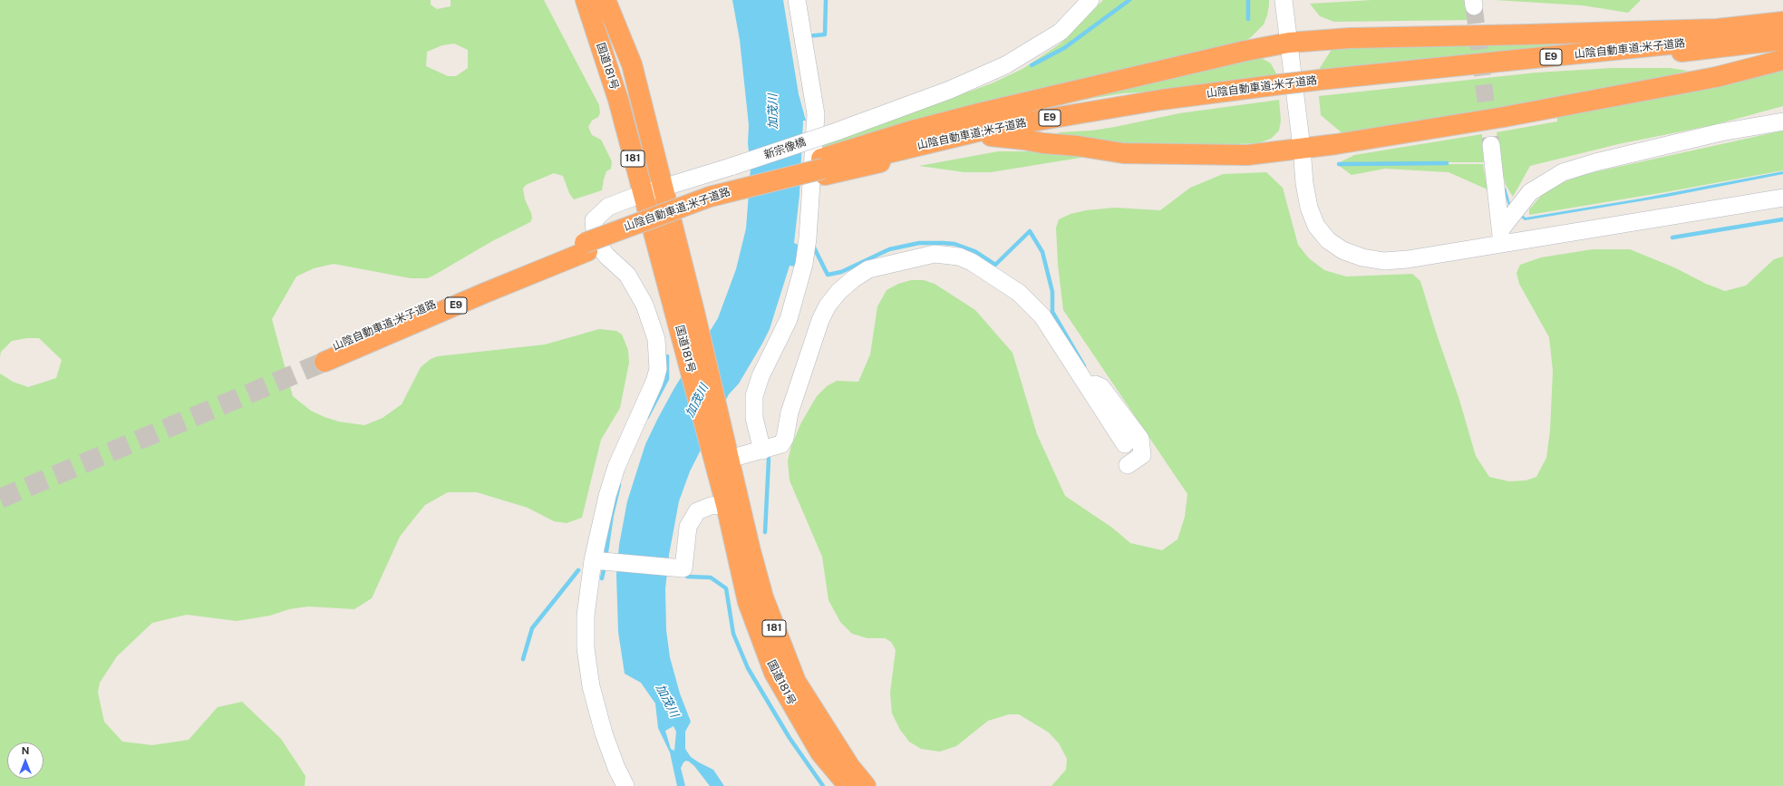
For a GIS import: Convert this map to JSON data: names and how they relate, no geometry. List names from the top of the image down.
{
  "streets": {
    "highway": [
      "山陰自動車道;米子道路",
      "E9",
      "国道181号",
      "181"
    ],
    "street": ["新宗像橋"]
  },
  "crossings": [
    ["国道181号", "新宗像橋"]
  ],
  "water": ["加茂川"],
  "north": "top"
}
